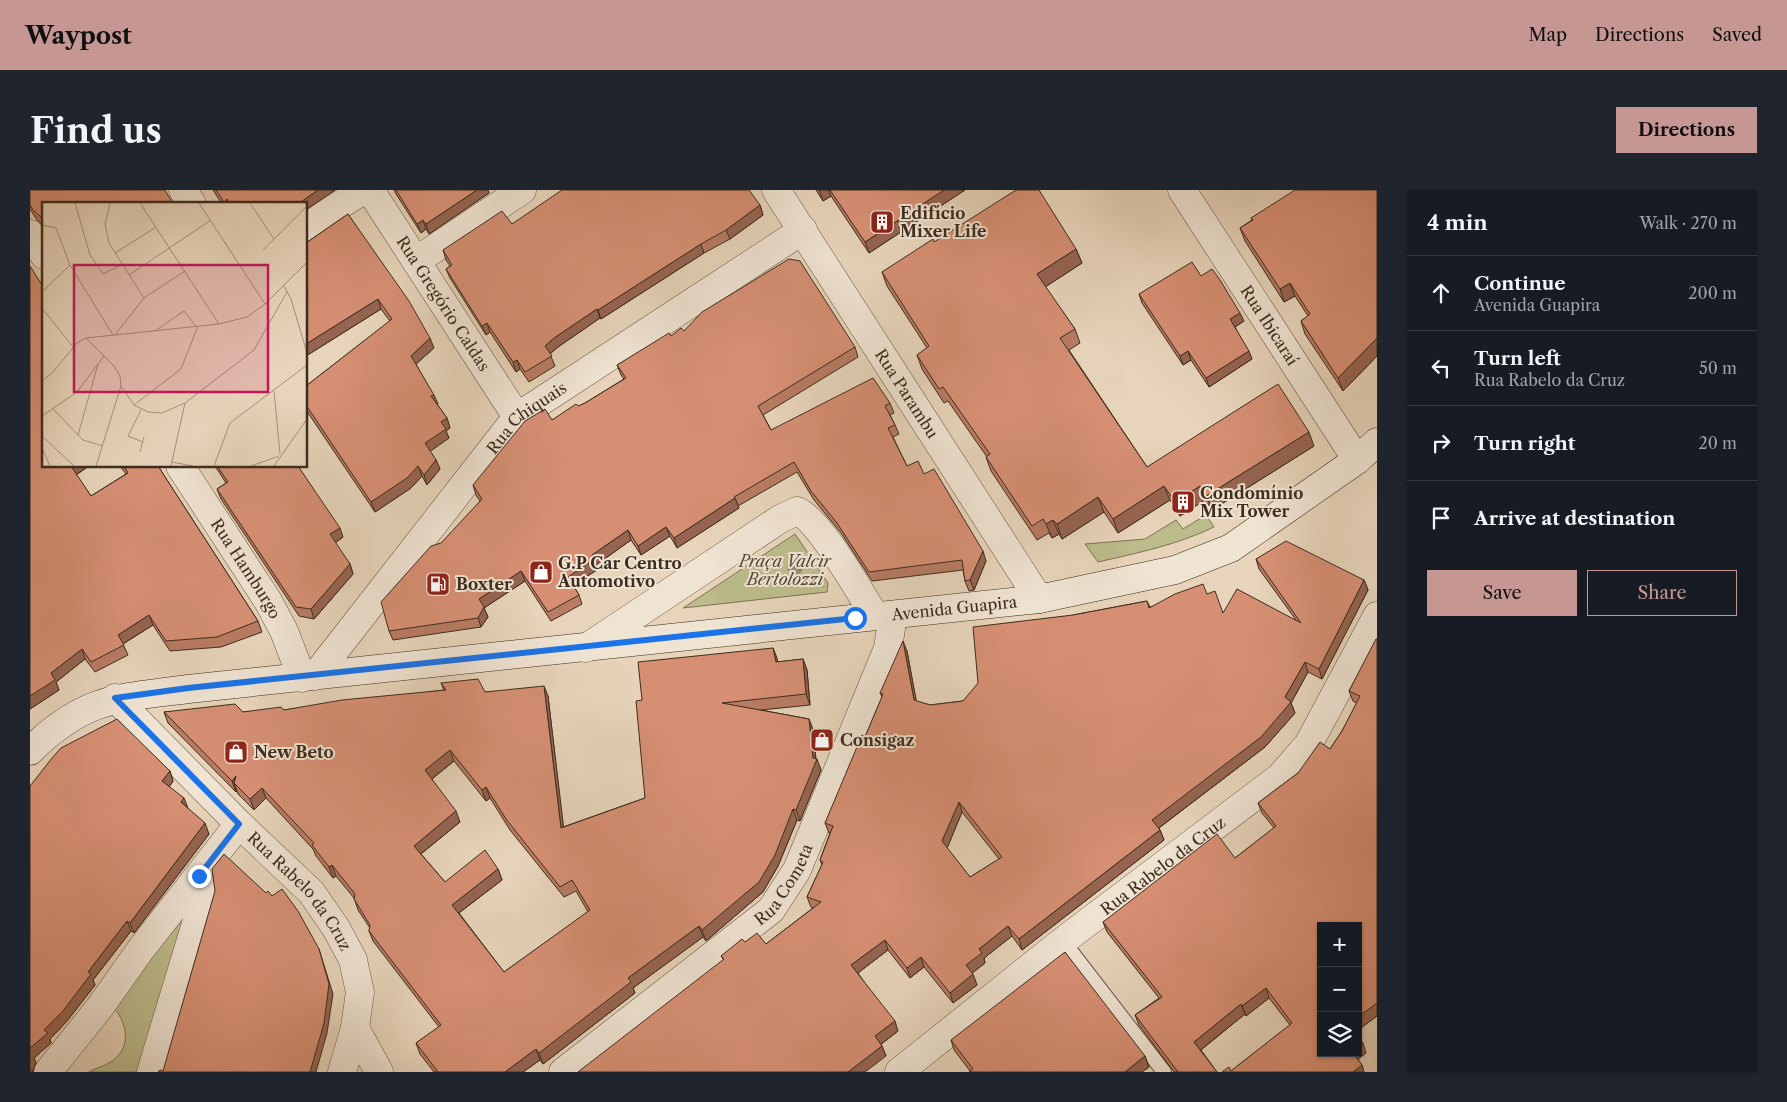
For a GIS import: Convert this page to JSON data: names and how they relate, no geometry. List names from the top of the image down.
{
  "streets": {
    "street": [
      "Rua Gregório Caldas",
      "Rua Ibicaraí",
      "Rua Parambu",
      "Rua Chiquais",
      "Rua Hamburgo",
      "Avenida Guapira",
      "Rua Rabelo da Cruz",
      "Rua Cometa"
    ]
  },
  "crossings": [
    ["Rua Gregório Caldas", "Rua Chiquais"],
    ["Rua Ibicaraí", "Avenida Guapira"],
    ["Rua Parambu", "Rua Chiquais"],
    ["Rua Parambu", "Avenida Guapira"],
    ["Rua Chiquais", "Rua Hamburgo"],
    ["Rua Chiquais", "Avenida Guapira"],
    ["Rua Hamburgo", "Avenida Guapira"],
    ["Avenida Guapira", "Rua Rabelo da Cruz"],
    ["Avenida Guapira", "Rua Cometa"]
  ],
  "parks": ["Praça Valcir Bertolozzi"],
  "places": {
    "building": ["Edifício Mixer Life", "Condomínio Mix Tower"],
    "shop": ["G.P Car Centro Automotivo", "Consigaz", "New Beto"],
    "fuel station": ["Boxter"]
  },
  "page": {
    "header": "Waypost",
    "nav": ["Map", "Directions", "Saved"],
    "buttons": [
      "Directions",
      ["Save", "Share"]
    ],
    "title": "Find us",
    "heading": ["4 min", "Walk · 270 m"],
    "list": [
      ["Continue", "Avenida Guapira", "200 m"],
      ["Turn left", "Rua Rabelo da Cruz", "50 m"],
      ["Turn right", "20 m"],
      "Arrive at destination"
    ],
    "map_buttons": ["+", "−"]
  }
}
